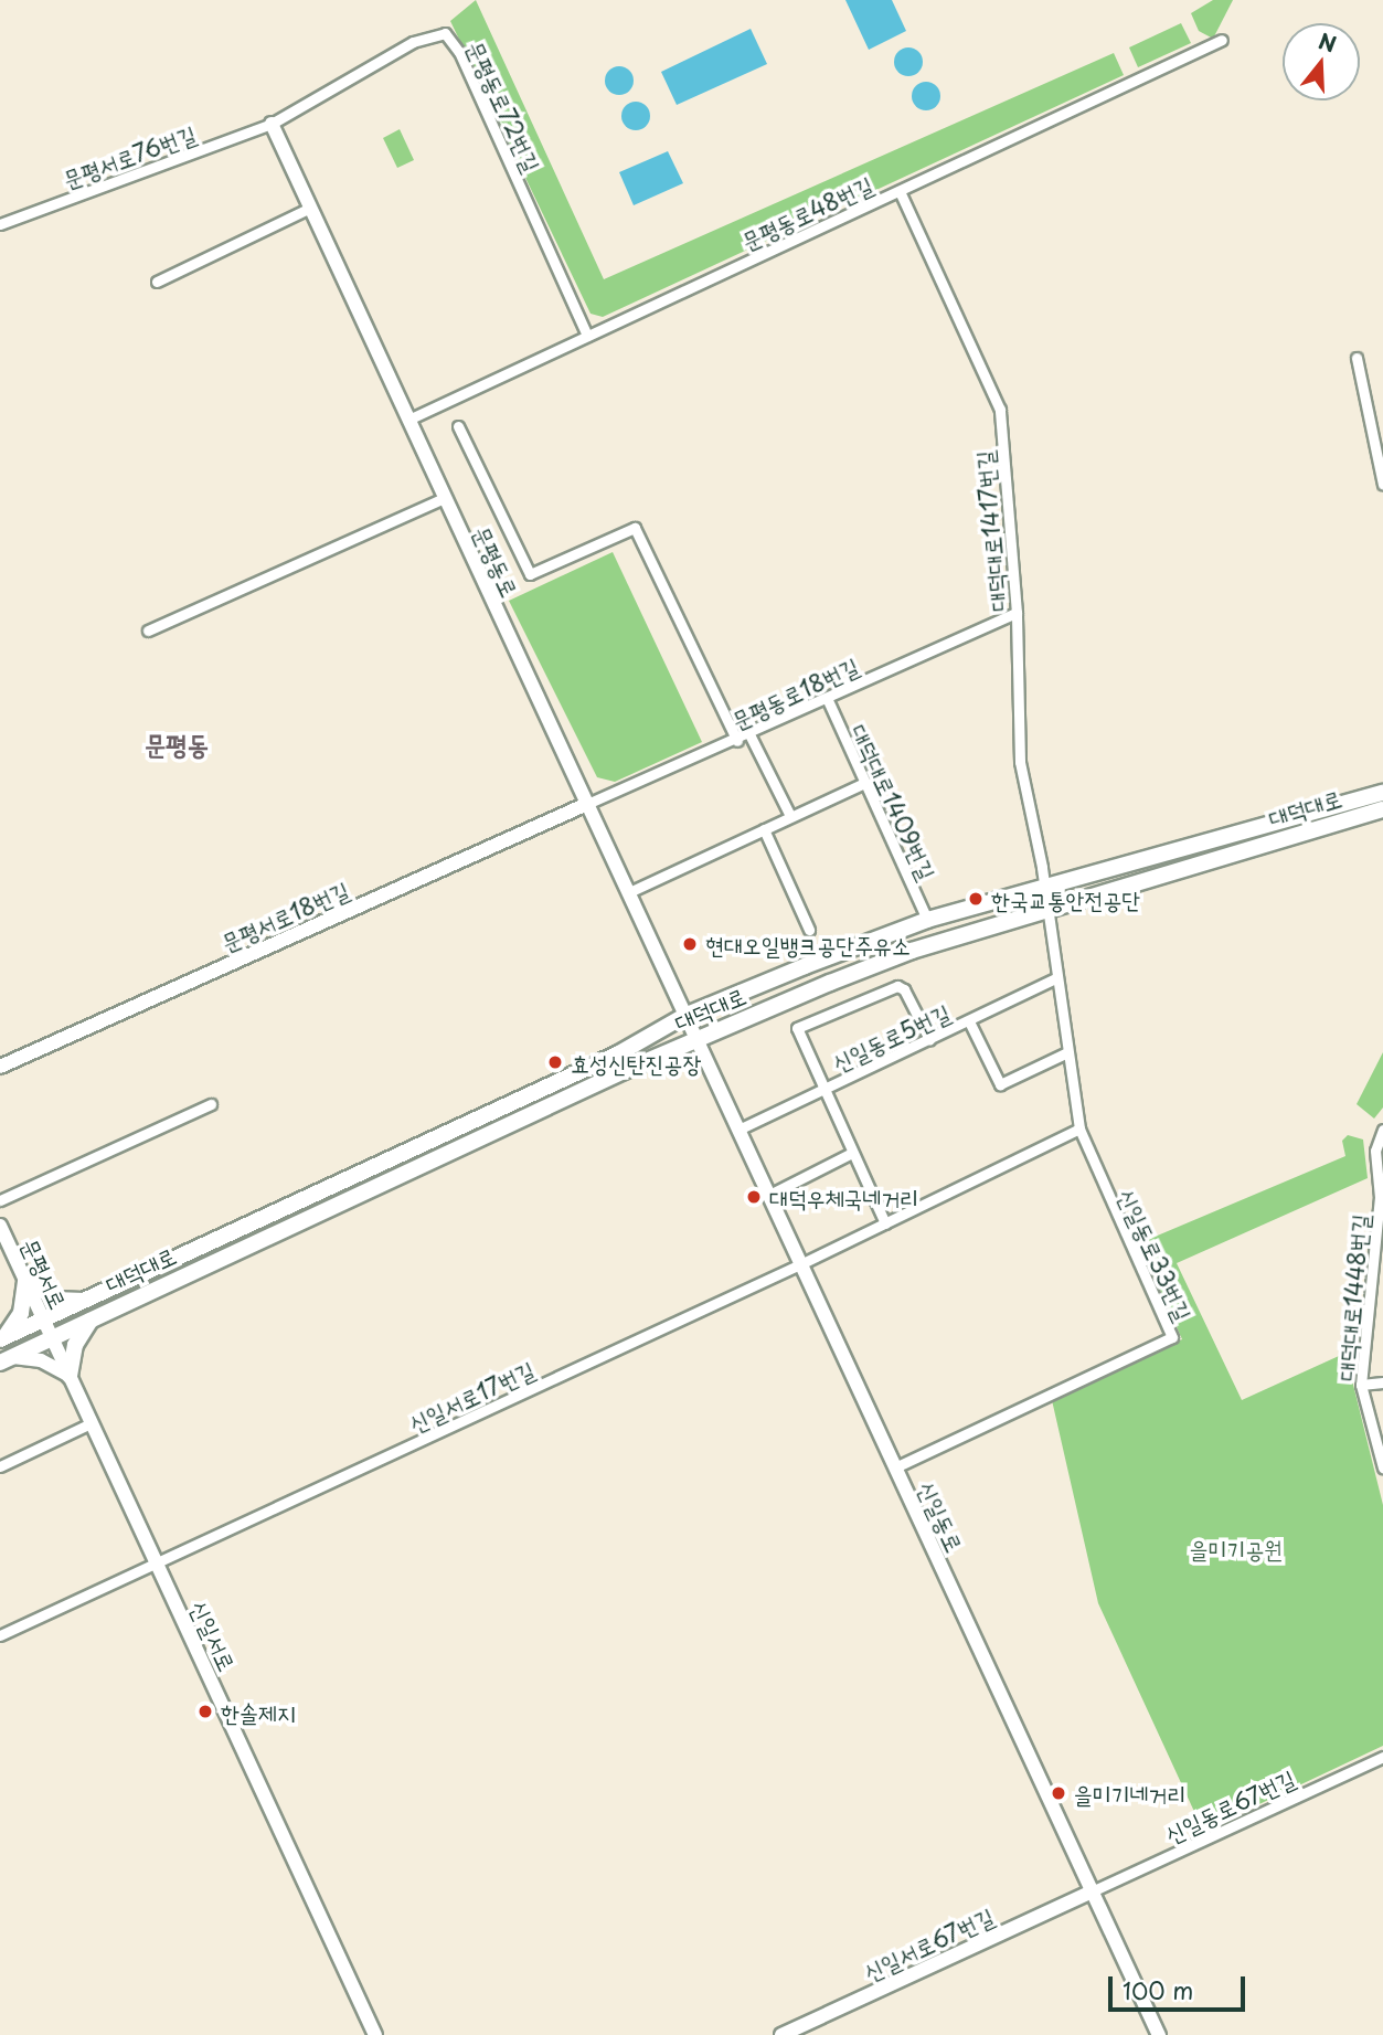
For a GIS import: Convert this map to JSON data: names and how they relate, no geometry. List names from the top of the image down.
{
  "streets": {
    "main road": [
      "문평동로",
      "대덕대로",
      "문평서로18번길",
      "문평서로",
      "신일동로",
      "신일서로",
      "신일서로67번길"
    ],
    "street": [
      "문평동로72번길",
      "문평서로76번길",
      "문평동로48번길",
      "대덕대로1417번길",
      "문평동로18번길",
      "대덕대로1409번길",
      "신일동로5번길",
      "신일동로33번길",
      "대덕대로1448번길",
      "신일서로17번길",
      "신일동로67번길"
    ]
  },
  "crossings": [
    ["문평동로72번길", "문평서로76번길"],
    ["문평동로72번길", "문평동로48번길"],
    ["문평동로72번길", "문평동로"],
    ["문평서로76번길", "문평동로"],
    ["문평동로48번길", "대덕대로1417번길"],
    ["문평동로48번길", "문평동로"],
    ["대덕대로1417번길", "문평동로18번길"],
    ["대덕대로1417번길", "대덕대로"],
    ["대덕대로1417번길", "신일동로33번길"],
    ["문평동로", "문평동로18번길"],
    ["문평동로", "대덕대로"],
    ["문평동로", "문평서로18번길"],
    ["문평동로", "신일동로"],
    ["문평동로18번길", "대덕대로1409번길"],
    ["문평동로18번길", "문평서로18번길"],
    ["대덕대로1409번길", "대덕대로"],
    ["대덕대로", "신일동로33번길"],
    ["대덕대로", "문평서로"],
    ["대덕대로", "신일동로"],
    ["대덕대로", "신일서로"],
    ["신일동로5번길", "신일동로33번길"],
    ["신일동로5번길", "신일동로"],
    ["신일동로33번길", "신일서로17번길"],
    ["신일동로33번길", "신일동로"],
    ["문평서로", "신일서로"],
    ["신일서로17번길", "신일동로"],
    ["신일서로17번길", "신일서로"],
    ["신일동로", "신일동로67번길"],
    ["신일동로", "신일서로67번길"],
    ["신일동로67번길", "신일서로67번길"]
  ],
  "districts": ["문평동"],
  "parks": ["을미기공원"],
  "places": [
    "한국교통안전공단",
    "현대오일뱅크공단주유소",
    "효성신탄진공장",
    "대덕우체국네거리",
    "한솔제지",
    "을미기네거리"
  ],
  "scale_bar": "100 m",
  "north": "top"
}
